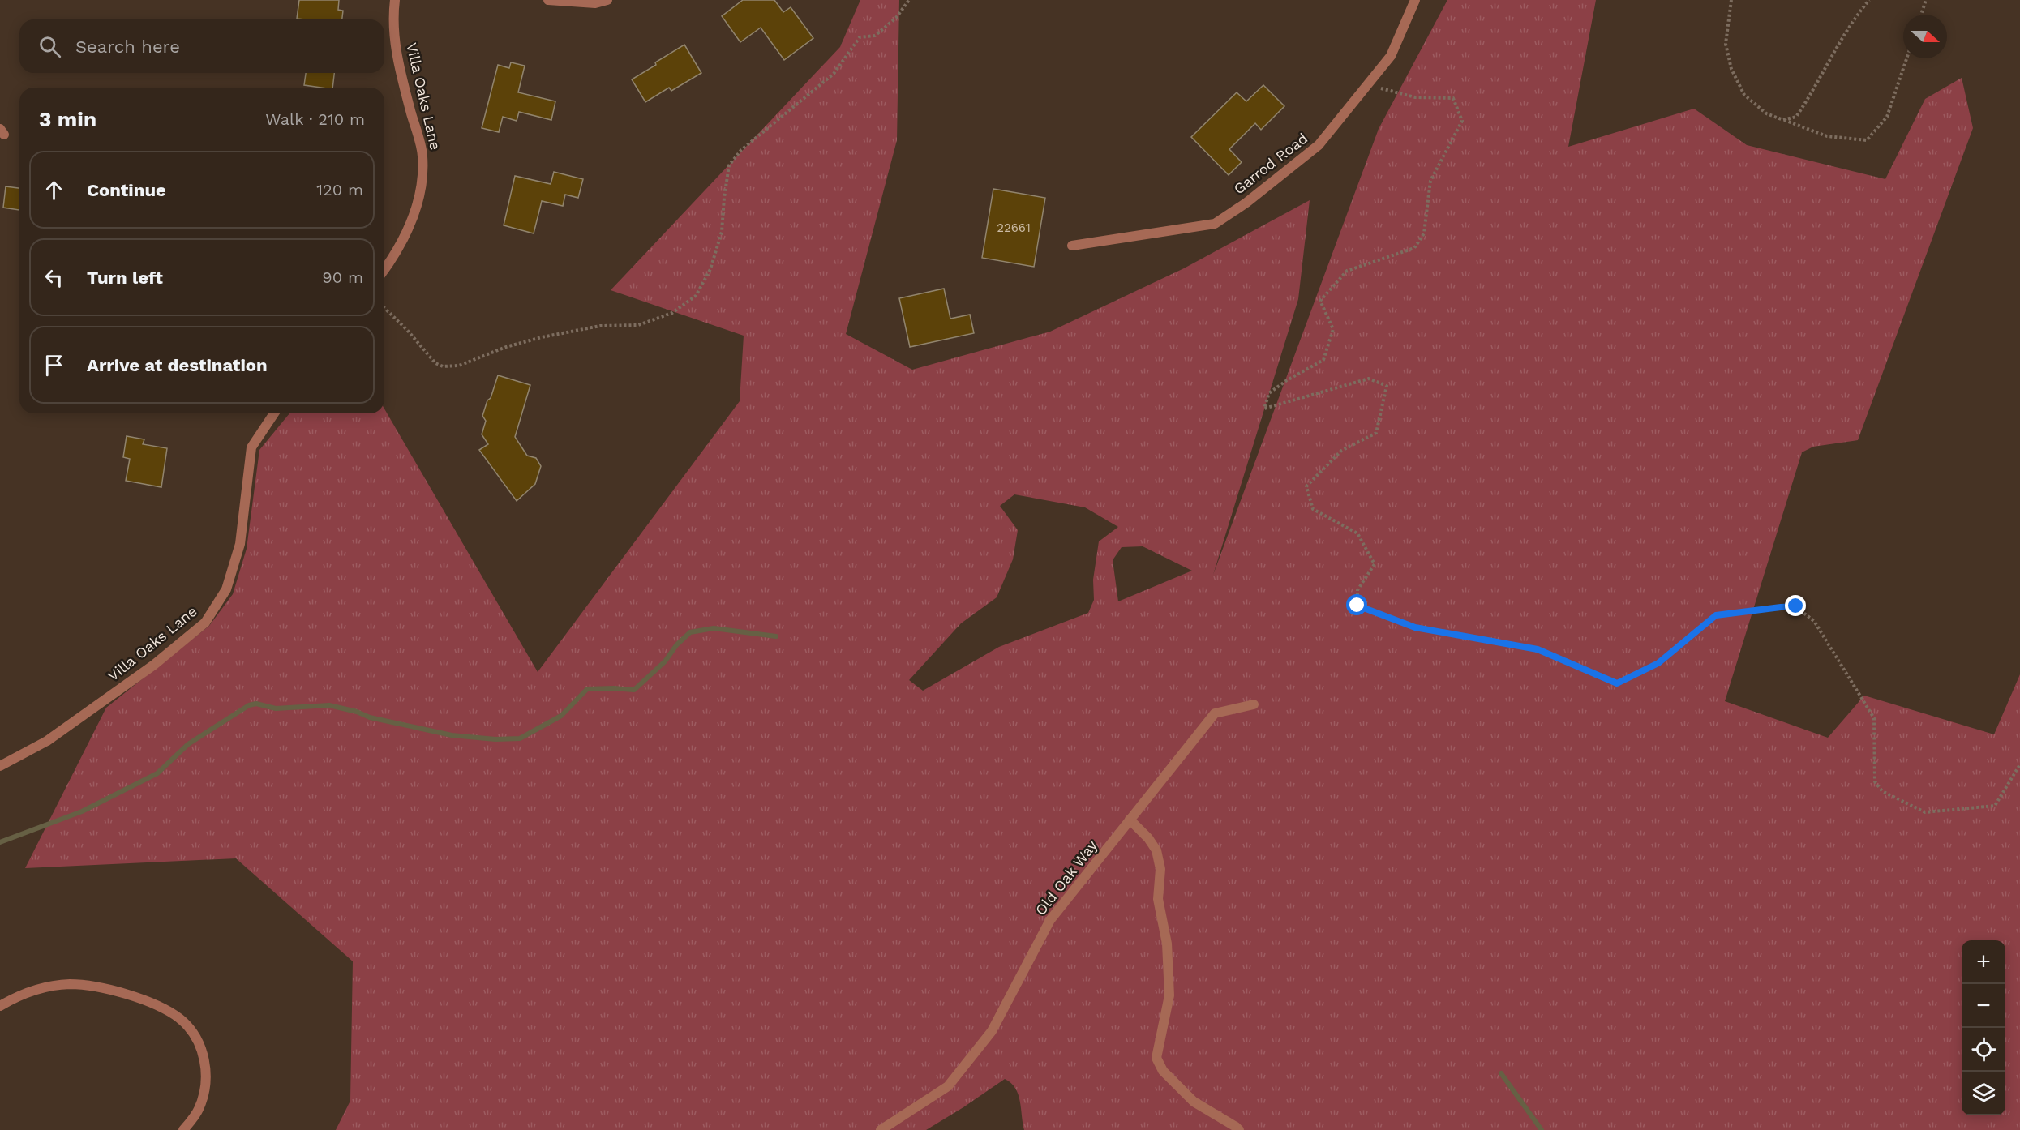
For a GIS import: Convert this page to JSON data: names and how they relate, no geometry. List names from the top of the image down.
{
  "streets": {
    "street": ["Villa Oaks Lane", "Garrod Road", "Old Oak Way"]
  },
  "house_numbers": ["22661"],
  "north": "right",
  "page": {
    "search": "Search here",
    "heading": ["3 min", "Walk · 210 m"],
    "list": [
      ["Continue", "120 m"],
      ["Turn left", "90 m"],
      "Arrive at destination"
    ],
    "map_buttons": ["+", "−"]
  }
}
